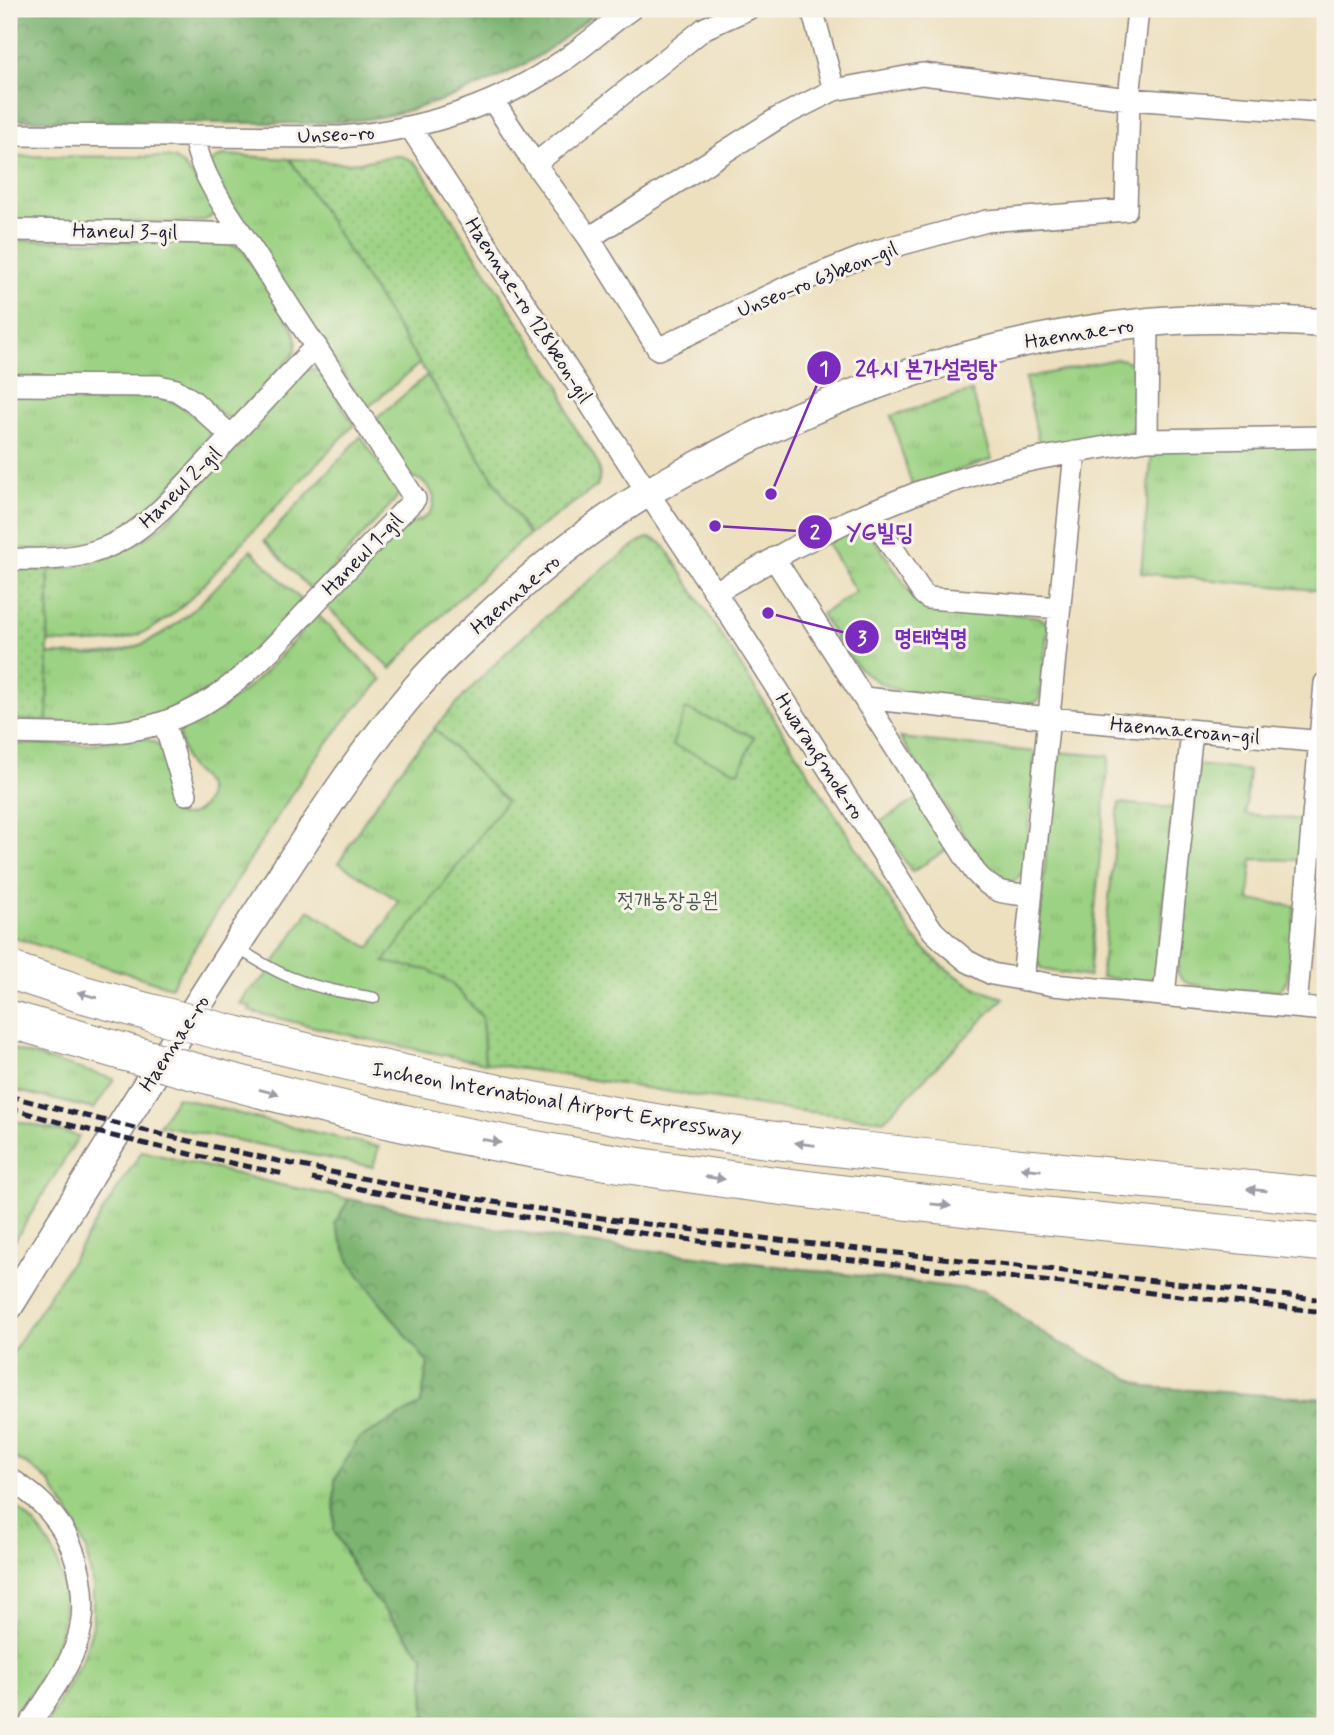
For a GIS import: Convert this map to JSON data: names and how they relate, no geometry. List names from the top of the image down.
{
  "streets": {
    "highway": ["Incheon International Airport Expressway"],
    "main road": ["Haennae-ro"],
    "street": [
      "Unseo-ro",
      "Haneul 3-gil",
      "Unseo-ro 63beon-gil",
      "Haennae-ro 128beon-gil",
      "Haneul 2-gil",
      "Haneul 1-gil",
      "Haennaeroan-gil",
      "Hwarangmok-ro"
    ]
  },
  "crossings": [
    ["Unseo-ro", "Unseo-ro 63beon-gil"],
    ["Unseo-ro", "Haennae-ro 128beon-gil"],
    ["Unseo-ro", "Haneul 1-gil"],
    ["Haneul 3-gil", "Haneul 1-gil"],
    ["Haennae-ro 128beon-gil", "Haennae-ro"],
    ["Haennae-ro 128beon-gil", "Hwarangmok-ro"],
    ["Haennae-ro", "Hwarangmok-ro"],
    ["Haneul 2-gil", "Haneul 1-gil"]
  ],
  "parks": ["젓개농장공원"],
  "places": ["24시 본가설렁탕", "YG빌딩", "명태혁명"]
}
